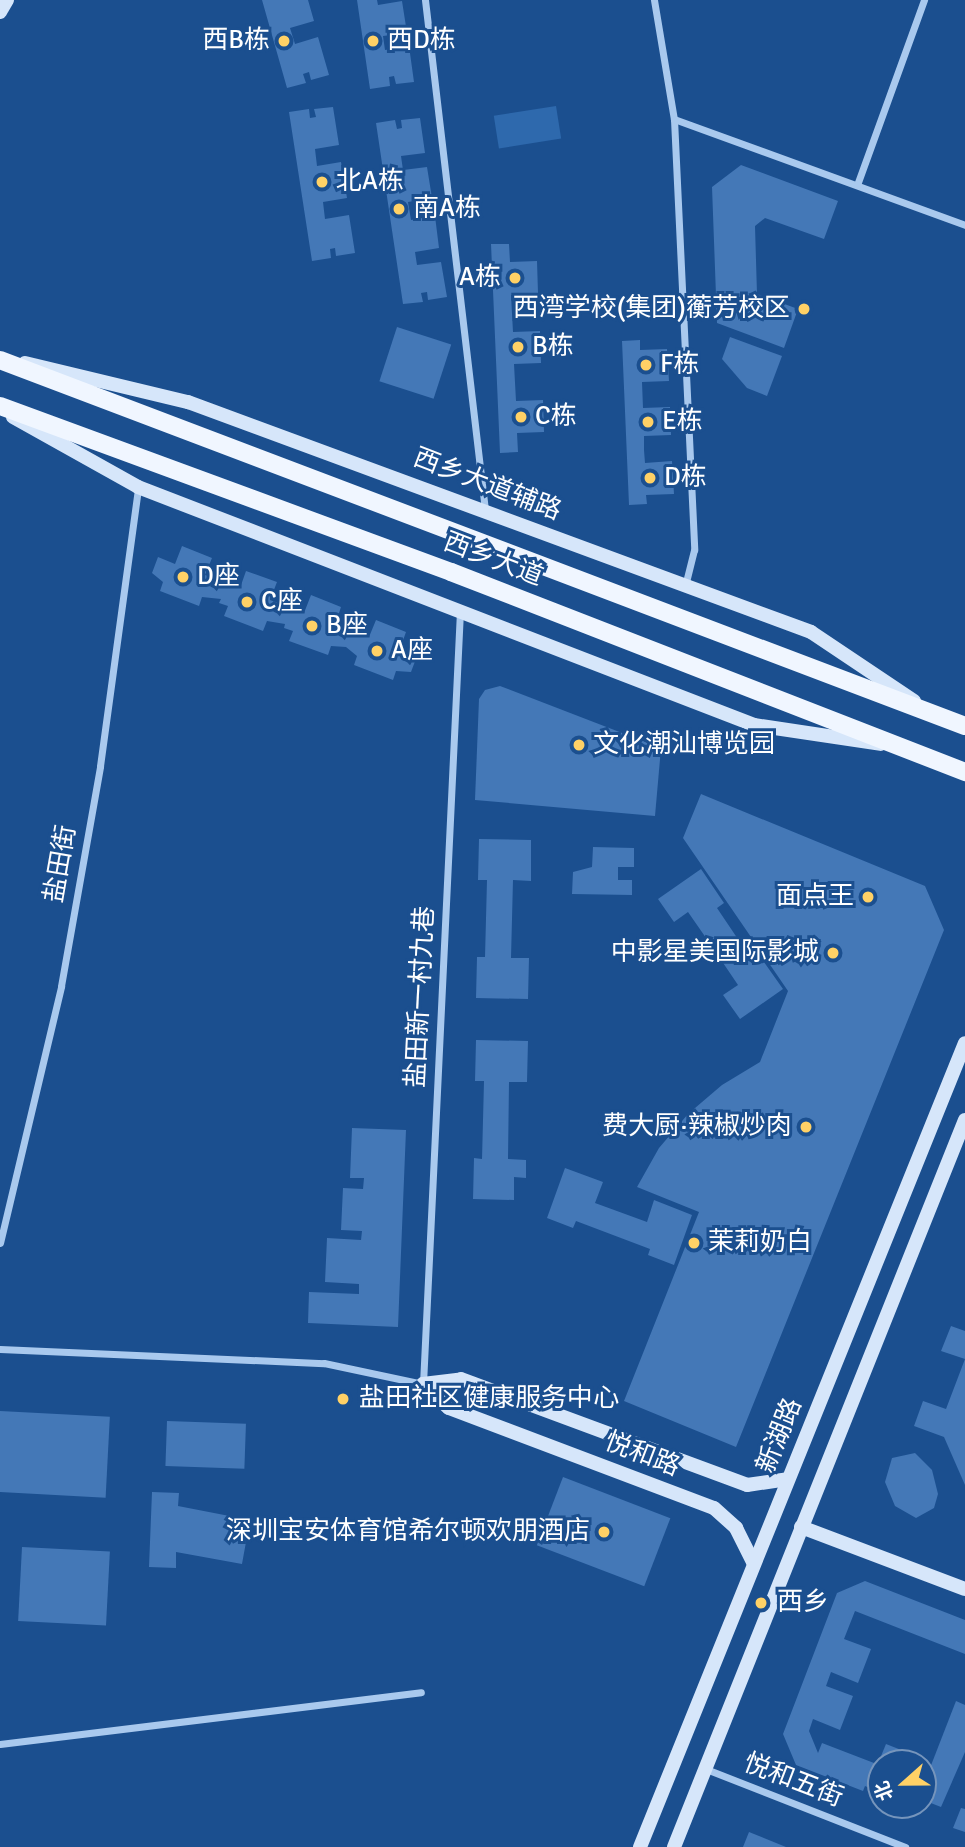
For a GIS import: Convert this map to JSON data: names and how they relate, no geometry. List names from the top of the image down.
{
  "streets": {
    "main road": ["西乡大道"],
    "street": [
      "西乡大道辅路",
      "盐田街",
      "盐田新一村九巷",
      "新湖路",
      "悦和路",
      "悦和五街"
    ]
  },
  "crossings": [
    ["西乡大道辅路", "西乡大道"],
    ["盐田新一村九巷", "悦和路"],
    ["新湖路", "悦和路"],
    ["新湖路", "悦和五街"]
  ],
  "places": [
    "西B栋",
    "西D栋",
    "北A栋",
    "南A栋",
    "A栋",
    "西湾学校(集团)蘅芳校区",
    "B栋",
    "F栋",
    "C栋",
    "E栋",
    "D栋",
    "D座",
    "C座",
    "B座",
    "A座",
    "文化潮汕博览园",
    "面点王",
    "中影星美国际影城",
    "费大厨·辣椒炒肉",
    "茉莉奶白",
    "盐田社区健康服务中心",
    "深圳宝安体育馆希尔顿欢朋酒店",
    "西乡"
  ],
  "north": "left"
}
